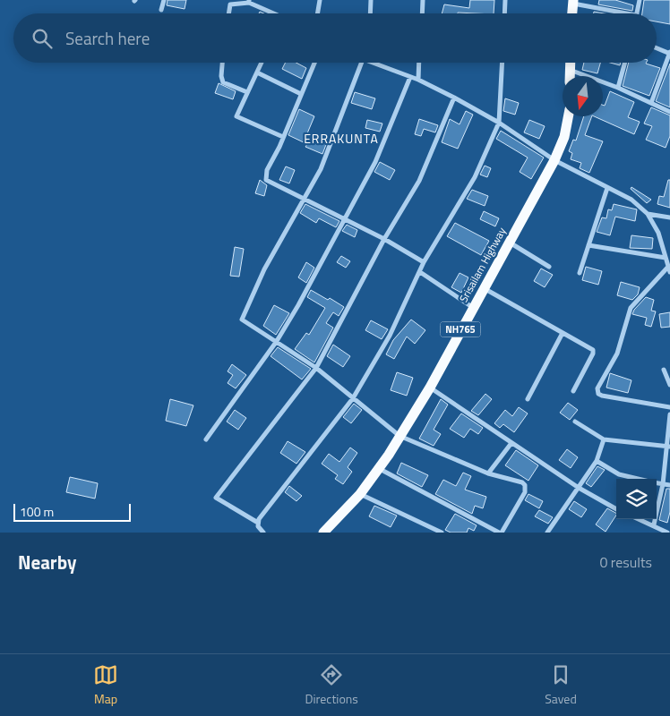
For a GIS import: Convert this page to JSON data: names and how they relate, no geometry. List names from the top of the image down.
{
  "streets": {
    "highway": ["Srisailam Highway", "NH765"]
  },
  "districts": ["ERRAKUNTA"],
  "scale_bar": "100 m",
  "north": "bottom",
  "page": {
    "search": "Search here",
    "scale": "100 m",
    "heading": ["Nearby", "0 results"],
    "nav": ["Map", "Directions", "Saved"]
  }
}
